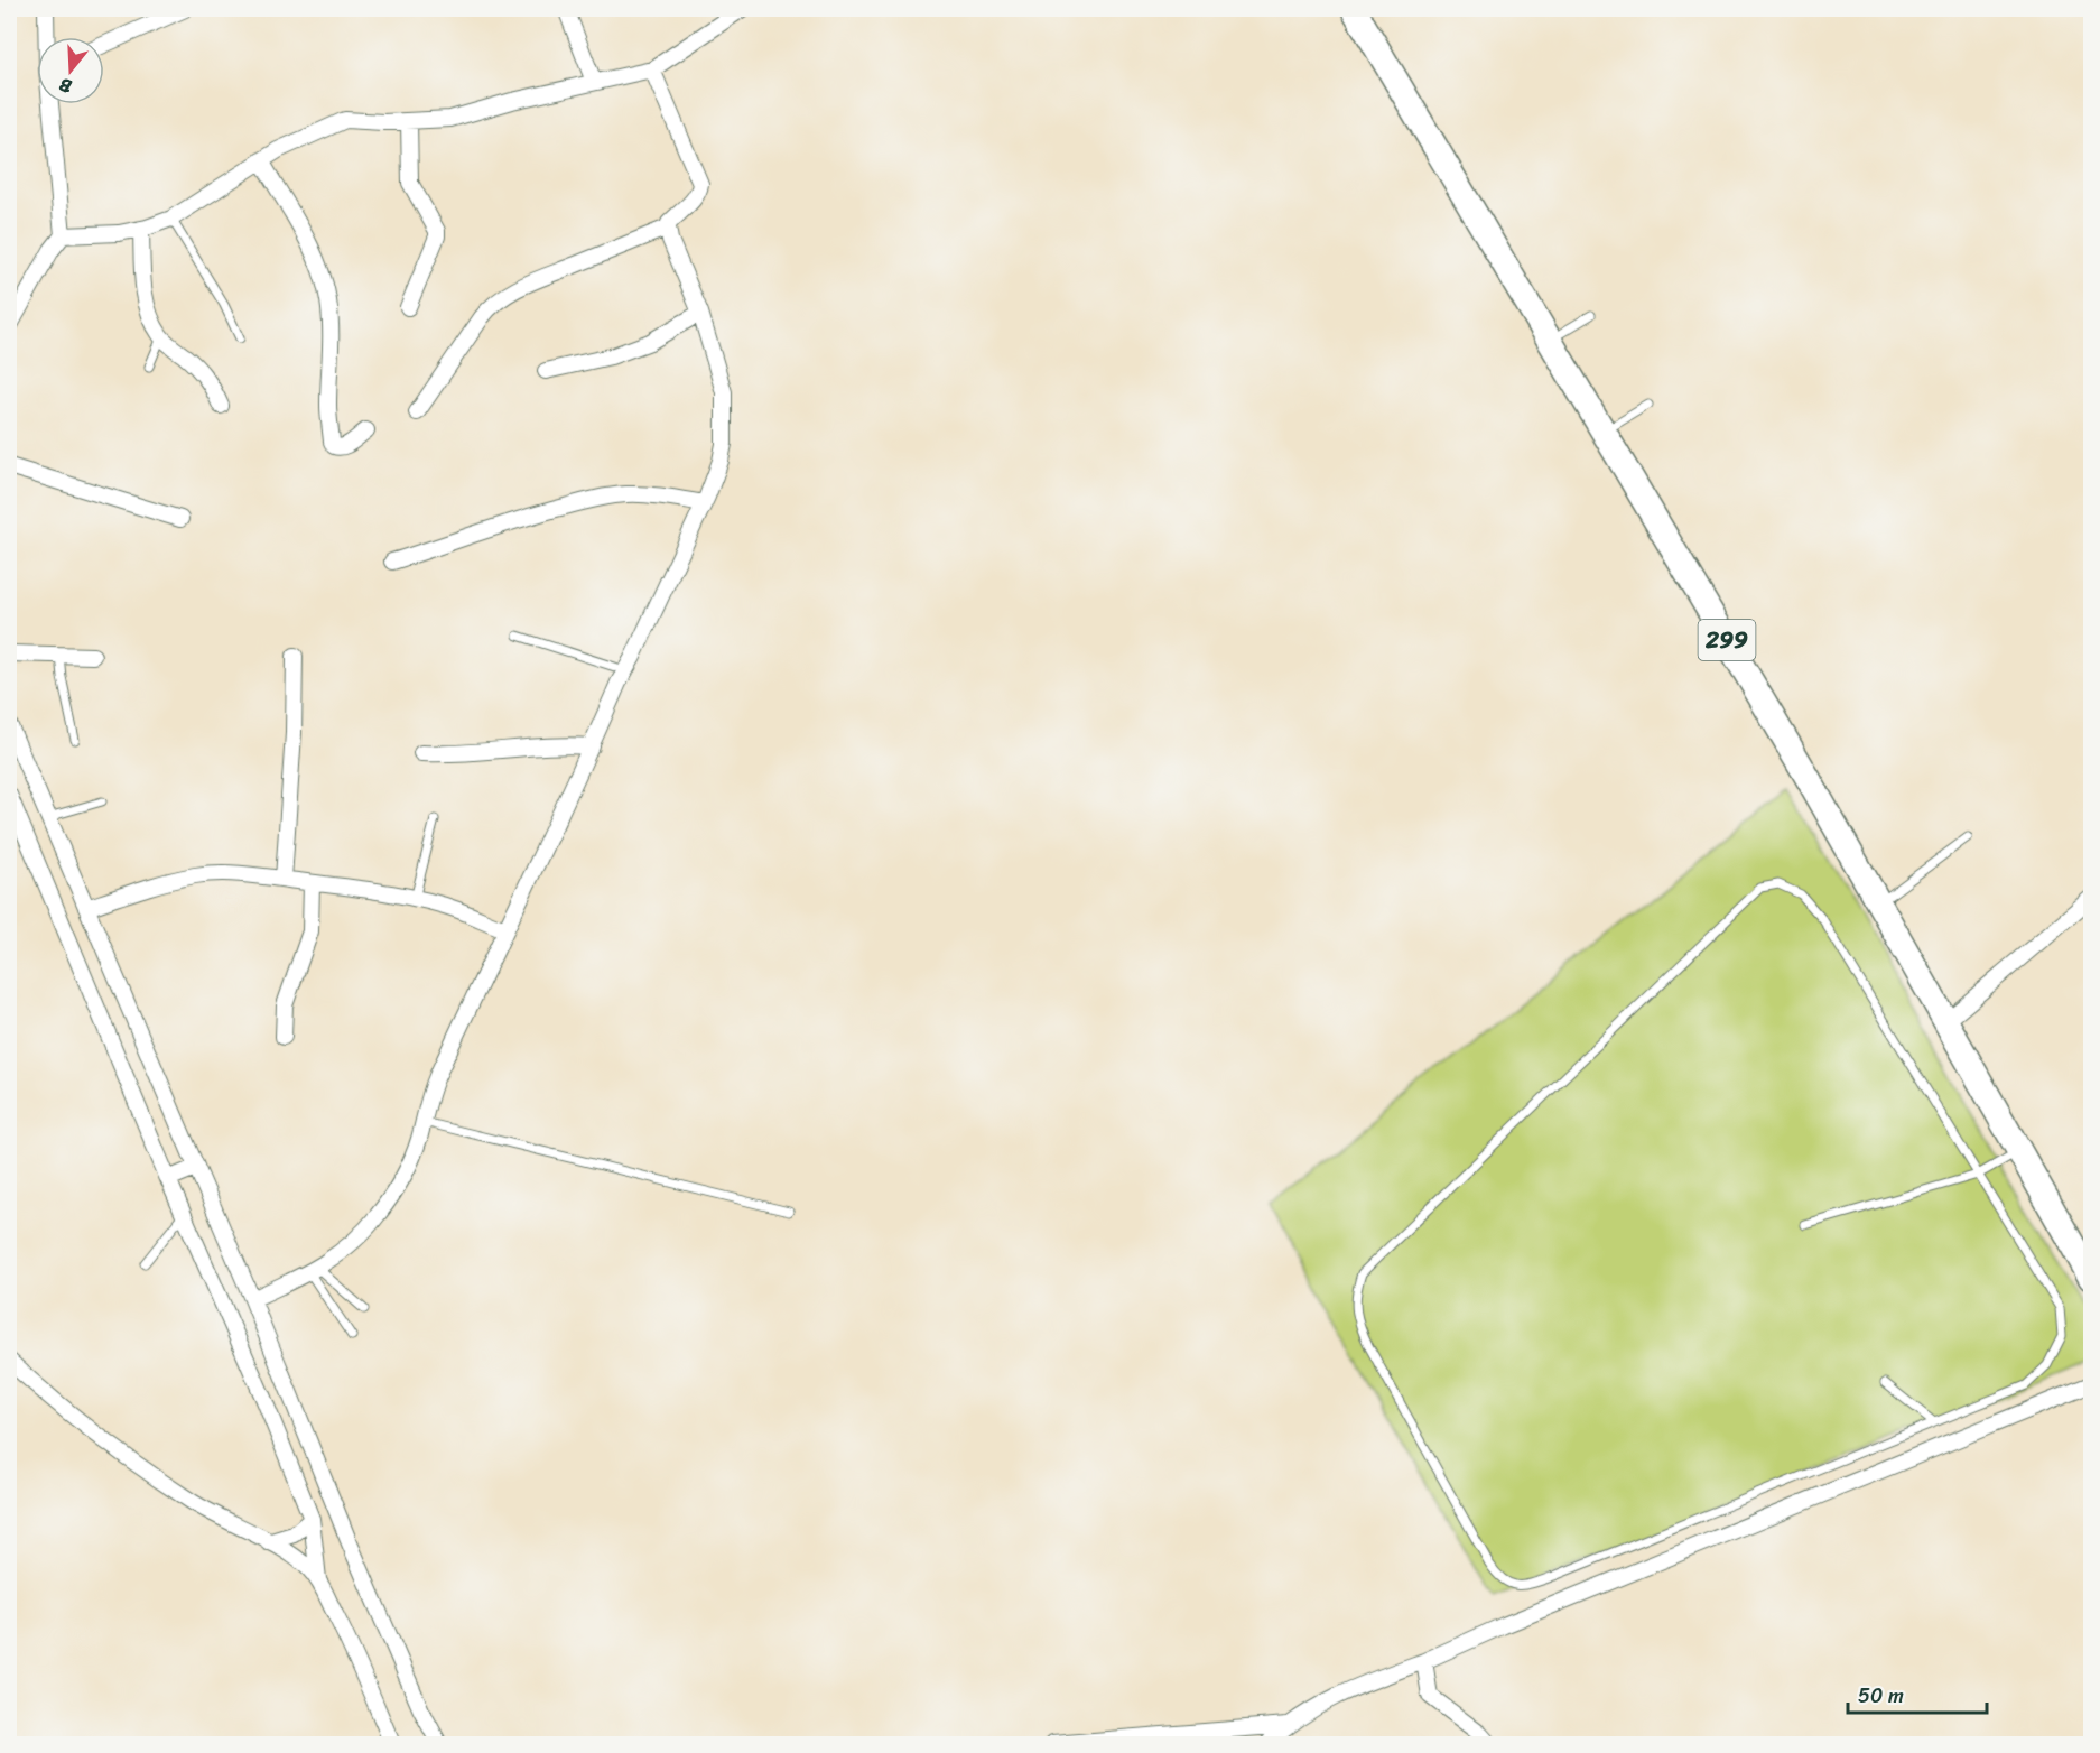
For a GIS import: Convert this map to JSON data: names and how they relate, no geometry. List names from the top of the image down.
{
  "streets": {
    "main road": ["299"]
  },
  "scale_bar": "50 m",
  "north": "bottom"
}
